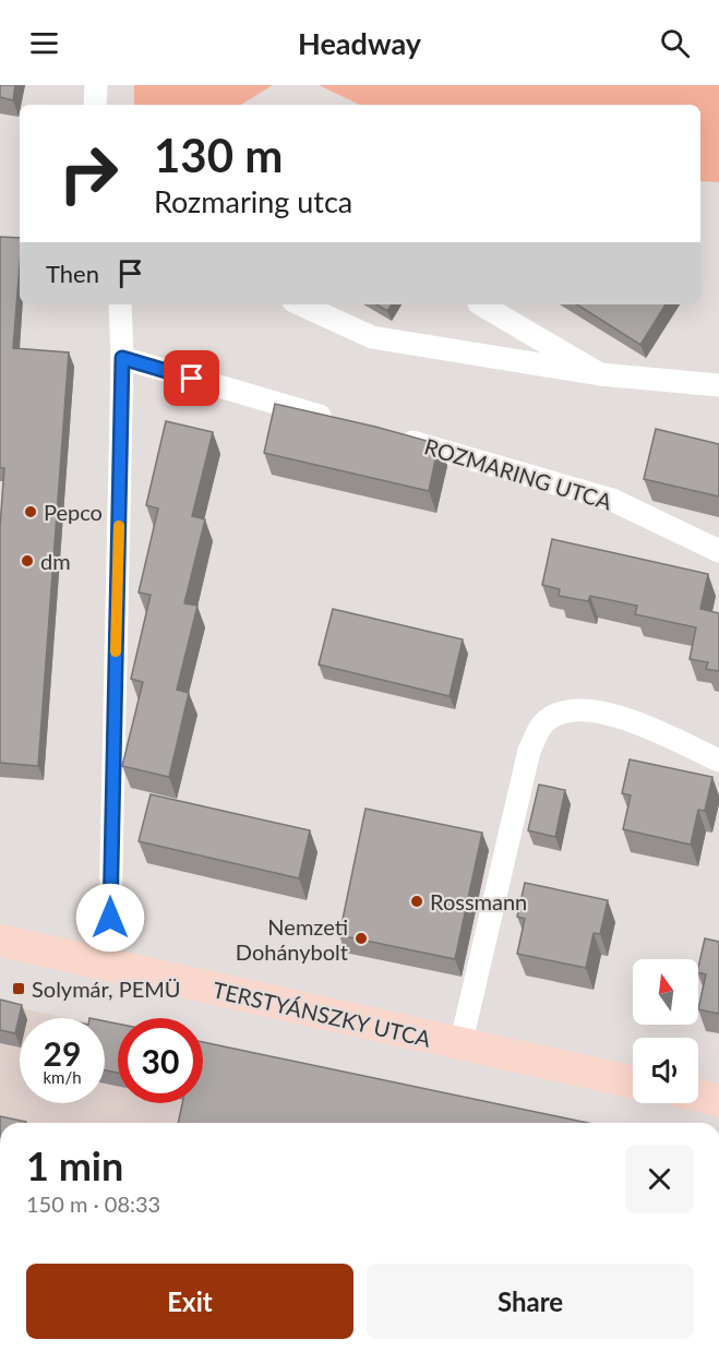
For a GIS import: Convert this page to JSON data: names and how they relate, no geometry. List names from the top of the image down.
{
  "streets": {
    "main road": ["TERSTYÁNSZKY UTCA"],
    "street": ["ROZMARING UTCA"]
  },
  "places": {
    "other": [
      "Pepco",
      "dm",
      "Rossmann",
      "Nemzeti Dohánybolt"
    ],
    "transit": ["Solymár, PEMÜ"]
  },
  "north": "top",
  "page": {
    "header": "Headway",
    "turn": ["130 m", "Rozmaring utca"],
    "then": "Then",
    "speed": "29 km/h",
    "limit": "30",
    "heading": ["1 min", "150 m · 08:33"],
    "buttons": ["Exit", "Share"]
  }
}
